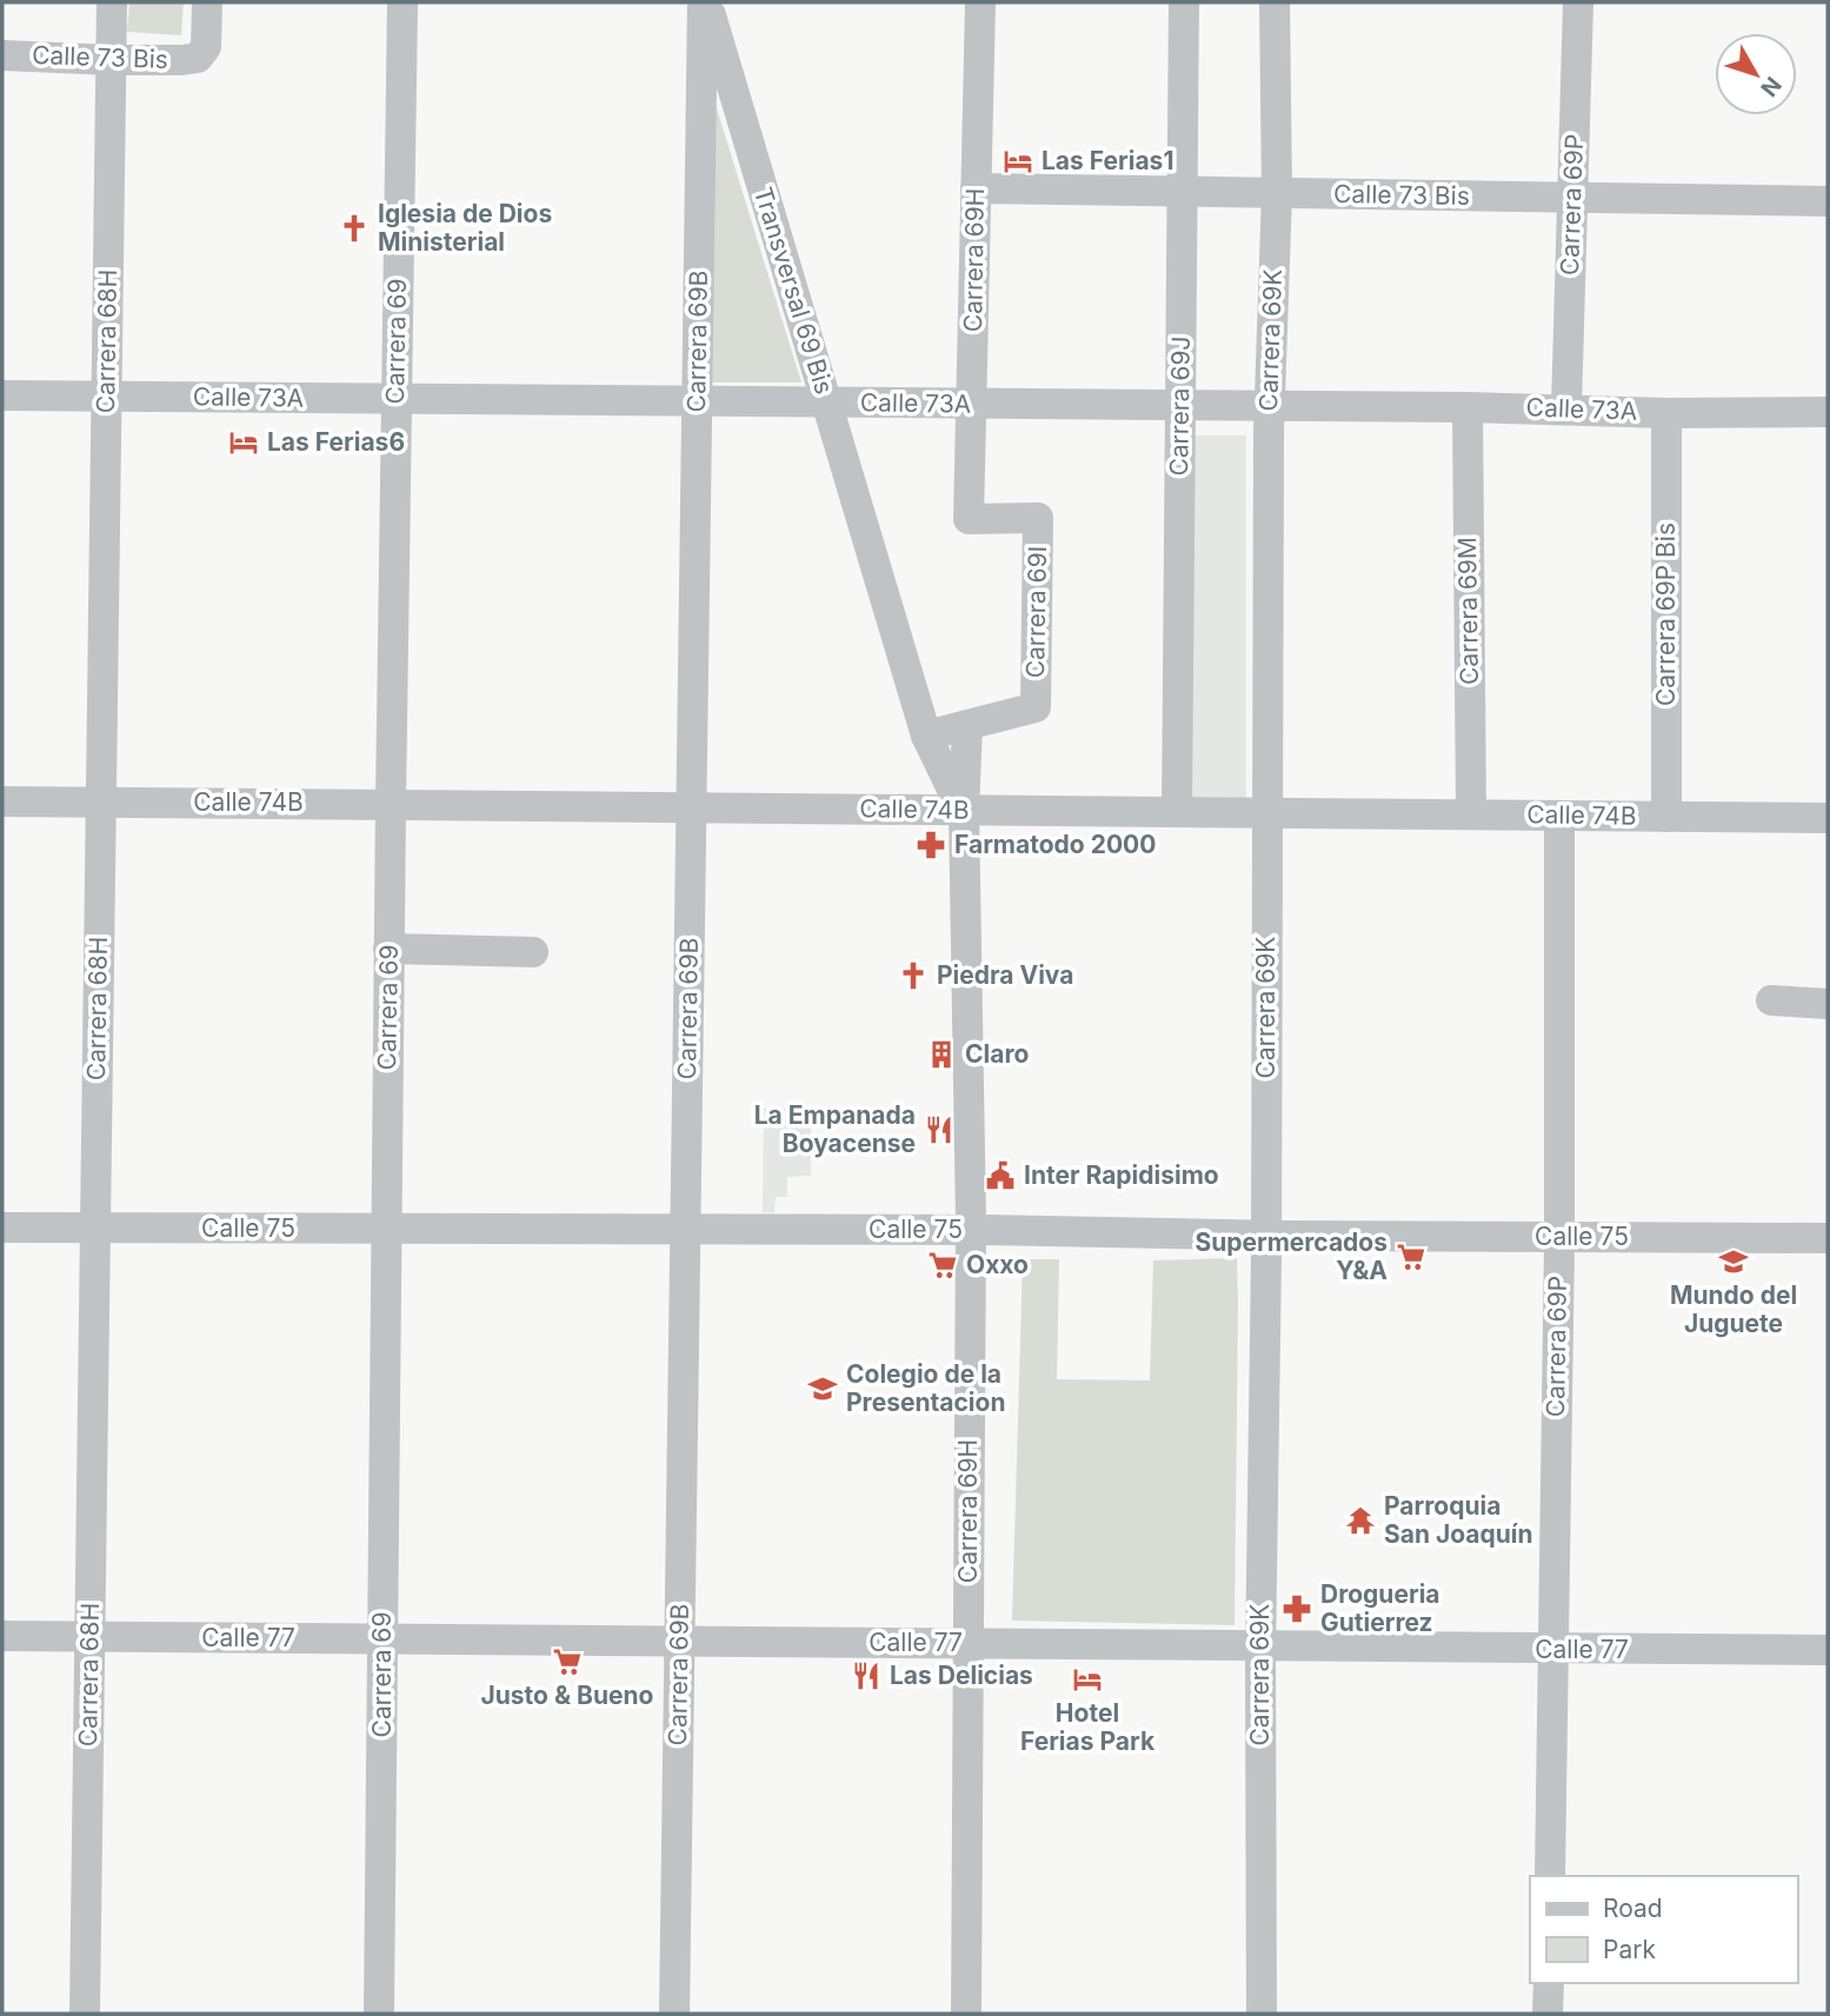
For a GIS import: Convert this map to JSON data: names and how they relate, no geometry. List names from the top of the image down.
{
  "streets": {
    "street": [
      "Calle 73 Bis",
      "Carrera 69P",
      "Carrera 69H",
      "Transversal 69 Bis",
      "Carrera 69K",
      "Carrera 68H",
      "Carrera 69",
      "Carrera 69B",
      "Calle 73A",
      "Carrera 69J",
      "Carrera 69M",
      "Carrera 69I",
      "Carrera 69P Bis",
      "Calle 74B",
      "Calle 75",
      "Calle 77"
    ]
  },
  "crossings": [
    ["Calle 73 Bis", "Carrera 69P"],
    ["Calle 73 Bis", "Carrera 69H"],
    ["Calle 73 Bis", "Carrera 69K"],
    ["Calle 73 Bis", "Carrera 68H"],
    ["Calle 73 Bis", "Carrera 69J"],
    ["Carrera 69P", "Calle 73A"],
    ["Carrera 69P", "Calle 74B"],
    ["Carrera 69P", "Calle 75"],
    ["Carrera 69P", "Calle 77"],
    ["Carrera 69H", "Transversal 69 Bis"],
    ["Carrera 69H", "Calle 73A"],
    ["Carrera 69H", "Carrera 69I"],
    ["Carrera 69H", "Calle 74B"],
    ["Carrera 69H", "Calle 75"],
    ["Carrera 69H", "Calle 77"],
    ["Transversal 69 Bis", "Carrera 69B"],
    ["Transversal 69 Bis", "Calle 73A"],
    ["Transversal 69 Bis", "Calle 74B"],
    ["Carrera 69K", "Calle 73A"],
    ["Carrera 69K", "Calle 74B"],
    ["Carrera 69K", "Calle 75"],
    ["Carrera 69K", "Calle 77"],
    ["Carrera 68H", "Calle 73A"],
    ["Carrera 68H", "Calle 74B"],
    ["Carrera 68H", "Calle 75"],
    ["Carrera 68H", "Calle 77"],
    ["Carrera 69", "Calle 73A"],
    ["Carrera 69", "Calle 74B"],
    ["Carrera 69", "Calle 75"],
    ["Carrera 69", "Calle 77"],
    ["Carrera 69B", "Calle 73A"],
    ["Carrera 69B", "Calle 74B"],
    ["Carrera 69B", "Calle 75"],
    ["Carrera 69B", "Calle 77"],
    ["Calle 73A", "Carrera 69J"],
    ["Calle 73A", "Carrera 69M"],
    ["Calle 73A", "Carrera 69P Bis"],
    ["Carrera 69J", "Calle 74B"],
    ["Carrera 69M", "Calle 74B"],
    ["Carrera 69P Bis", "Calle 74B"]
  ],
  "places": {
    "hotel": ["Las Ferias1", "Las Ferias6", "Hotel Ferias Park"],
    "church": ["Iglesia de Dios Ministerial", "Piedra Viva"],
    "pharmacy": ["Farmatodo 2000", "Drogueria Gutierrez"],
    "building": ["Claro"],
    "restaurant": ["La Empanada Boyacense", "Las Delicias"],
    "public building": ["Inter Rapidisimo"],
    "supermarket": ["Supermercados Y&A", "Oxxo", "Justo & Bueno"],
    "school or university": ["Mundo del Juguete", "Colegio de la Presentacion"],
    "temple": ["Parroquia San Joaquín"]
  },
  "legend": ["Road", "Park"],
  "north": "bottom right"
}
